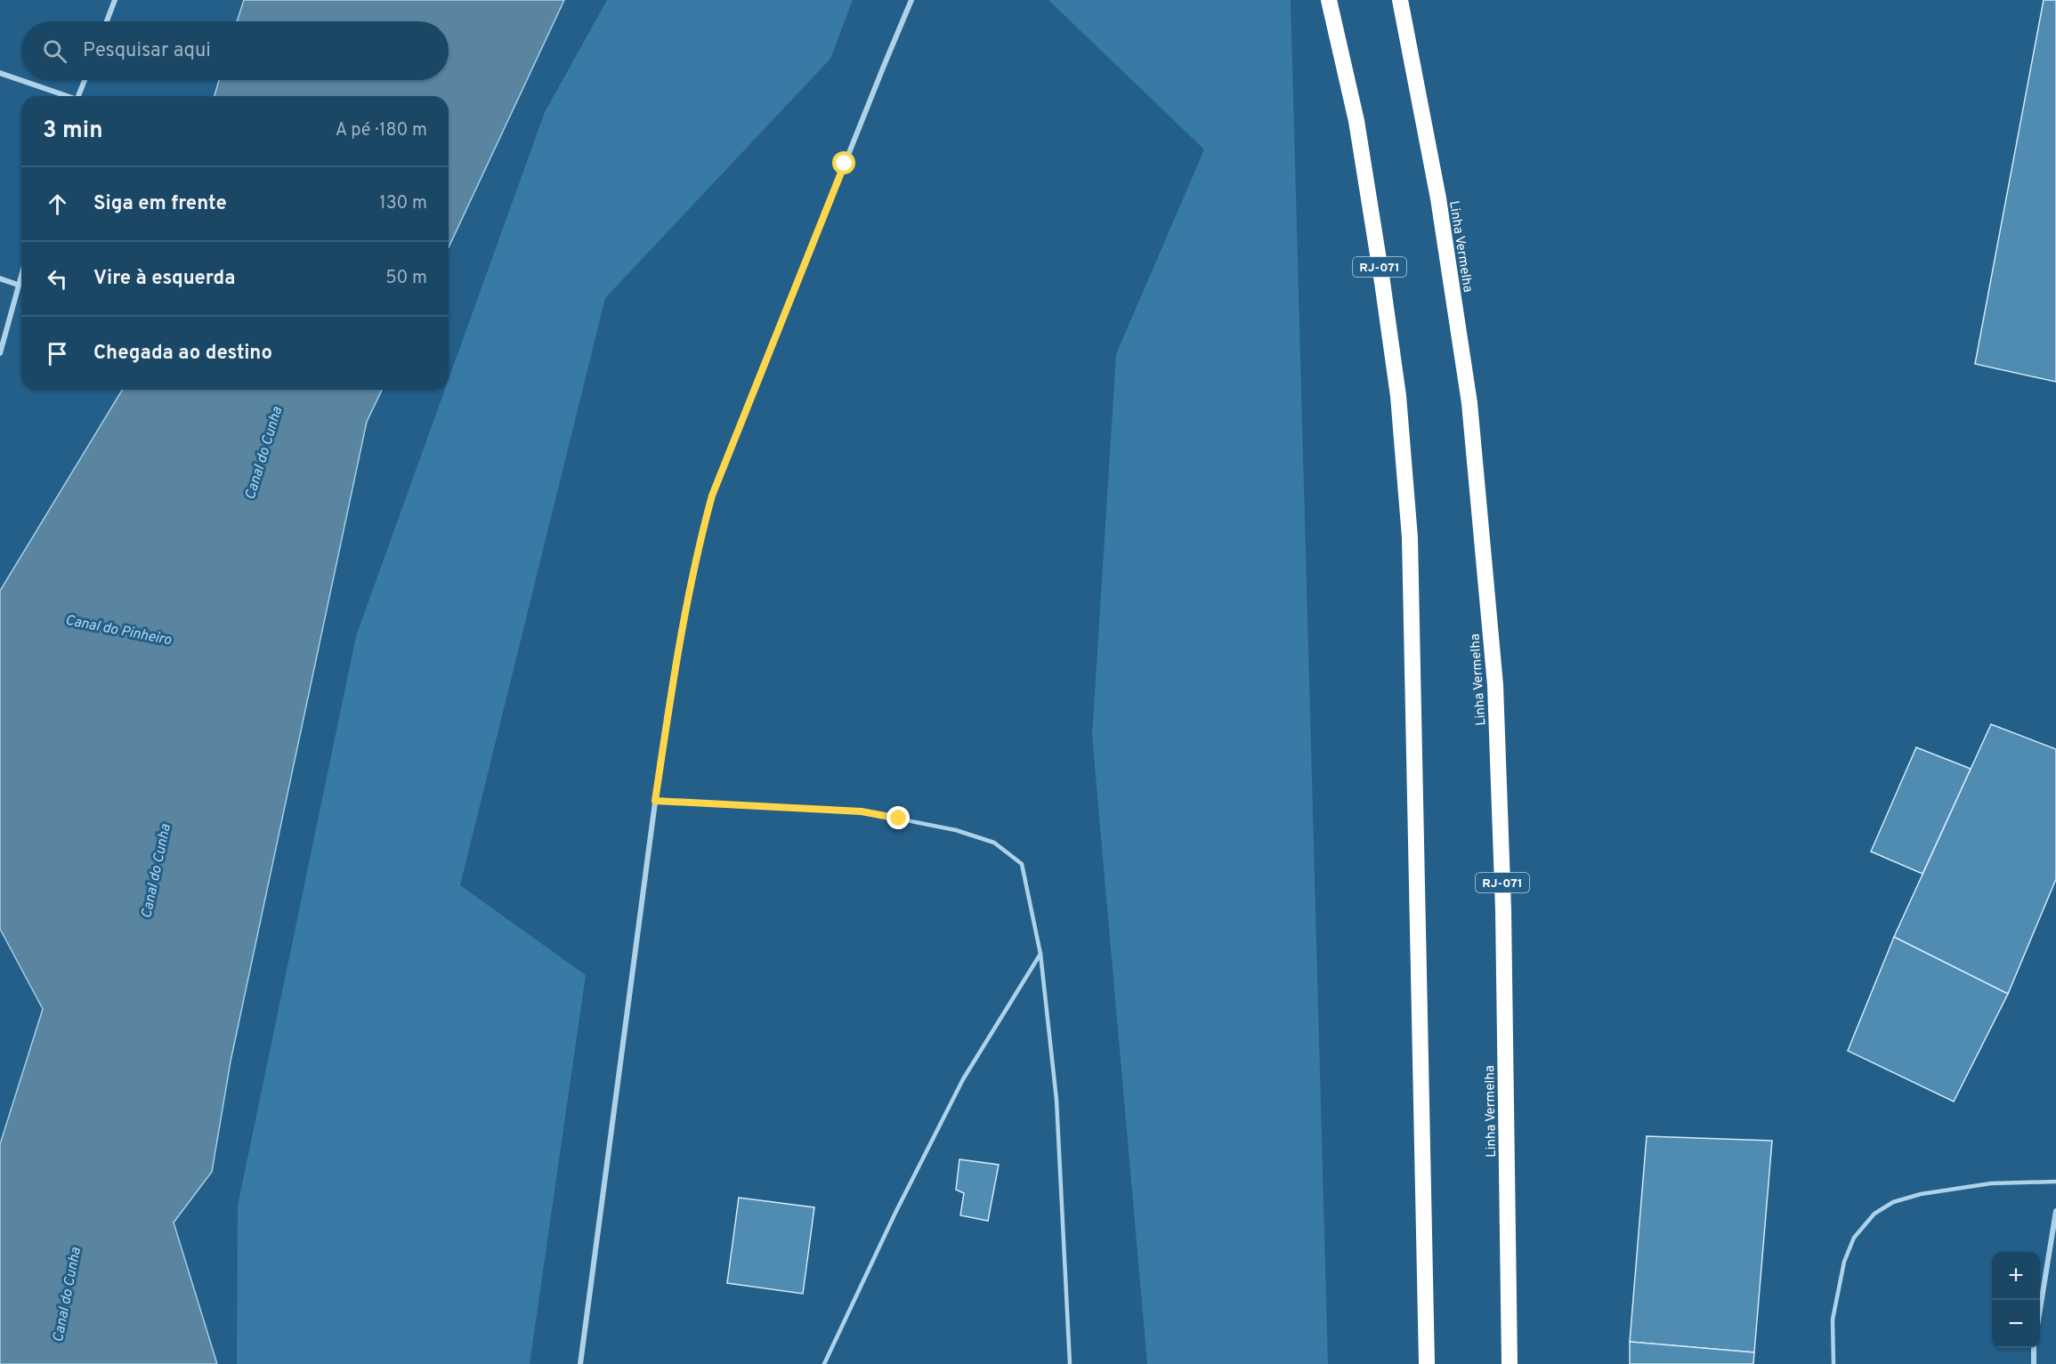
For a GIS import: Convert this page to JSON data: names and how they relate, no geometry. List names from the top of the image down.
{
  "streets": {
    "highway": ["Linha Vermelha", "RJ-071"]
  },
  "water": ["Canal do Cunha", "Canal do Pinheiro"],
  "page": {
    "search": "Pesquisar aqui",
    "heading": ["3 min", "A pé · 180 m"],
    "list": [
      ["Siga em frente", "130 m"],
      ["Vire à esquerda", "50 m"],
      "Chegada ao destino"
    ],
    "map_buttons": ["+", "−"]
  }
}
